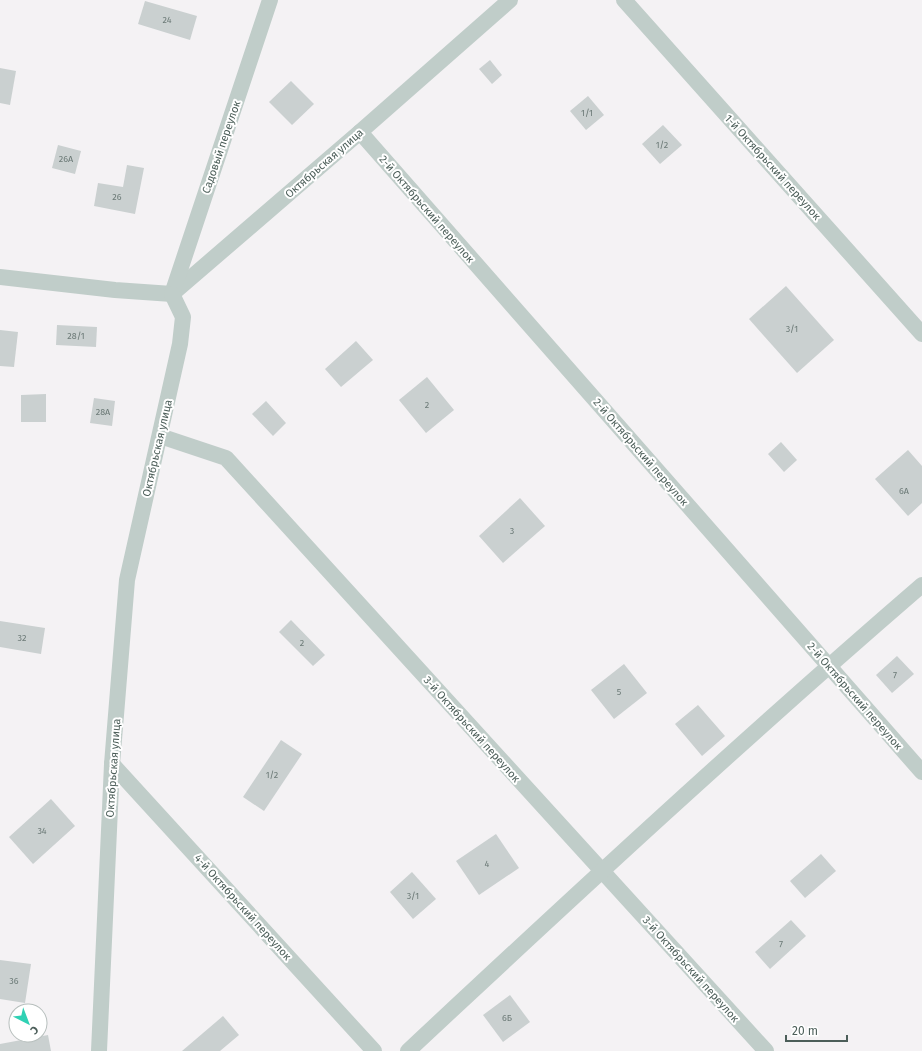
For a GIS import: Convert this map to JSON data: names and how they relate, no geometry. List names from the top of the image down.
{
  "streets": {
    "street": [
      "Садовый переулок",
      "Октябрьская улица",
      "1-й Октябрьский переулок",
      "2-й Октябрьский переулок",
      "3-й Октябрьский переулок",
      "4-й Октябрьский переулок"
    ]
  },
  "crossings": [
    ["Садовый переулок", "Октябрьская улица"],
    ["Октябрьская улица", "2-й Октябрьский переулок"],
    ["Октябрьская улица", "3-й Октябрьский переулок"],
    ["Октябрьская улица", "4-й Октябрьский переулок"]
  ],
  "house_numbers": [
    "24",
    "1/1",
    "1/2",
    "26А",
    "26",
    "3/1",
    "28/1",
    "2",
    "28А",
    "6А",
    "3",
    "32",
    "2",
    "7",
    "5",
    "1/2",
    "34",
    "4",
    "3/1",
    "7",
    "36",
    "6Б"
  ],
  "scale_bar": "20 m",
  "north": "bottom right"
}
